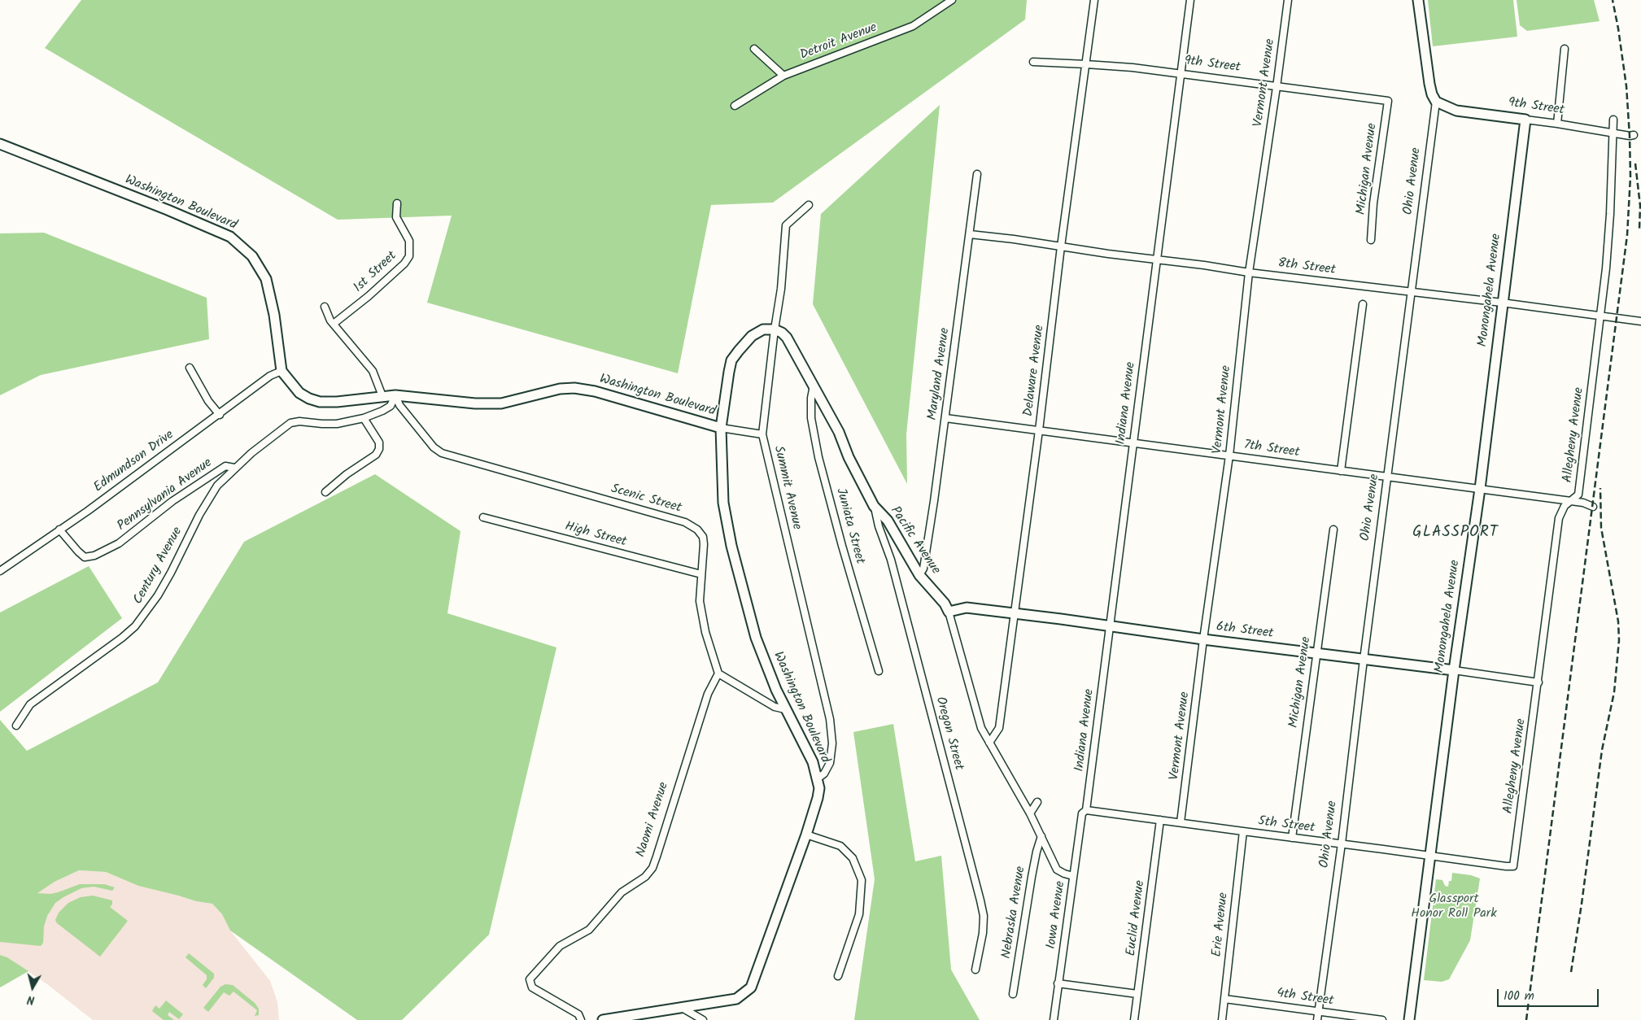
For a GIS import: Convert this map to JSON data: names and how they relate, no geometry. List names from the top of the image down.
{
  "streets": {
    "street": [
      "Detroit Avenue",
      "9th Street",
      "Vermont Avenue",
      "Michigan Avenue",
      "Ohio Avenue",
      "Washington Boulevard",
      "8th Street",
      "1st Street",
      "Monongahela Avenue",
      "Delaware Avenue",
      "Maryland Avenue",
      "Indiana Avenue",
      "Allegheny Avenue",
      "7th Street",
      "Edmundson Drive",
      "Summit Avenue",
      "Pennsylvania Avenue",
      "Scenic Street",
      "Juniata Street",
      "High Street",
      "Pacific Avenue",
      "Century Avenue",
      "6th Street",
      "Oregon Street",
      "Naomi Avenue",
      "5th Street",
      "Nebraska Avenue",
      "Iowa Avenue",
      "Euclid Avenue",
      "Erie Avenue",
      "4th Street"
    ]
  },
  "crossings": [
    ["9th Street", "Vermont Avenue"],
    ["9th Street", "Michigan Avenue"],
    ["9th Street", "Ohio Avenue"],
    ["9th Street", "Monongahela Avenue"],
    ["9th Street", "Delaware Avenue"],
    ["9th Street", "Indiana Avenue"],
    ["9th Street", "Allegheny Avenue"],
    ["Vermont Avenue", "8th Street"],
    ["Vermont Avenue", "7th Street"],
    ["Vermont Avenue", "6th Street"],
    ["Vermont Avenue", "5th Street"],
    ["Michigan Avenue", "6th Street"],
    ["Michigan Avenue", "5th Street"],
    ["Ohio Avenue", "8th Street"],
    ["Ohio Avenue", "7th Street"],
    ["Ohio Avenue", "6th Street"],
    ["Ohio Avenue", "5th Street"],
    ["Ohio Avenue", "4th Street"],
    ["Washington Boulevard", "Edmundson Drive"],
    ["Washington Boulevard", "Summit Avenue"],
    ["Washington Boulevard", "Pennsylvania Avenue"],
    ["Washington Boulevard", "Scenic Street"],
    ["8th Street", "Monongahela Avenue"],
    ["8th Street", "Delaware Avenue"],
    ["8th Street", "Maryland Avenue"],
    ["8th Street", "Indiana Avenue"],
    ["8th Street", "Allegheny Avenue"],
    ["Monongahela Avenue", "7th Street"],
    ["Monongahela Avenue", "6th Street"],
    ["Monongahela Avenue", "5th Street"],
    ["Delaware Avenue", "7th Street"],
    ["Delaware Avenue", "Pacific Avenue"],
    ["Delaware Avenue", "6th Street"],
    ["Maryland Avenue", "7th Street"],
    ["Maryland Avenue", "Pacific Avenue"],
    ["Indiana Avenue", "7th Street"],
    ["Indiana Avenue", "6th Street"],
    ["Indiana Avenue", "5th Street"],
    ["Indiana Avenue", "Iowa Avenue"],
    ["Allegheny Avenue", "7th Street"],
    ["Allegheny Avenue", "6th Street"],
    ["Allegheny Avenue", "5th Street"],
    ["Edmundson Drive", "Pennsylvania Avenue"],
    ["Summit Avenue", "Pacific Avenue"],
    ["Pennsylvania Avenue", "Scenic Street"],
    ["Pennsylvania Avenue", "Century Avenue"],
    ["Scenic Street", "High Street"],
    ["Scenic Street", "Naomi Avenue"],
    ["Juniata Street", "Pacific Avenue"],
    ["Pacific Avenue", "6th Street"],
    ["Pacific Avenue", "Oregon Street"],
    ["Pacific Avenue", "Nebraska Avenue"],
    ["Pacific Avenue", "Iowa Avenue"],
    ["5th Street", "Iowa Avenue"],
    ["5th Street", "Euclid Avenue"],
    ["5th Street", "Erie Avenue"],
    ["Erie Avenue", "4th Street"]
  ],
  "districts": ["GLASSPORT"],
  "parks": ["Glassport Honor Roll Park"],
  "scale_bar": "100 m",
  "north": "bottom"
}
